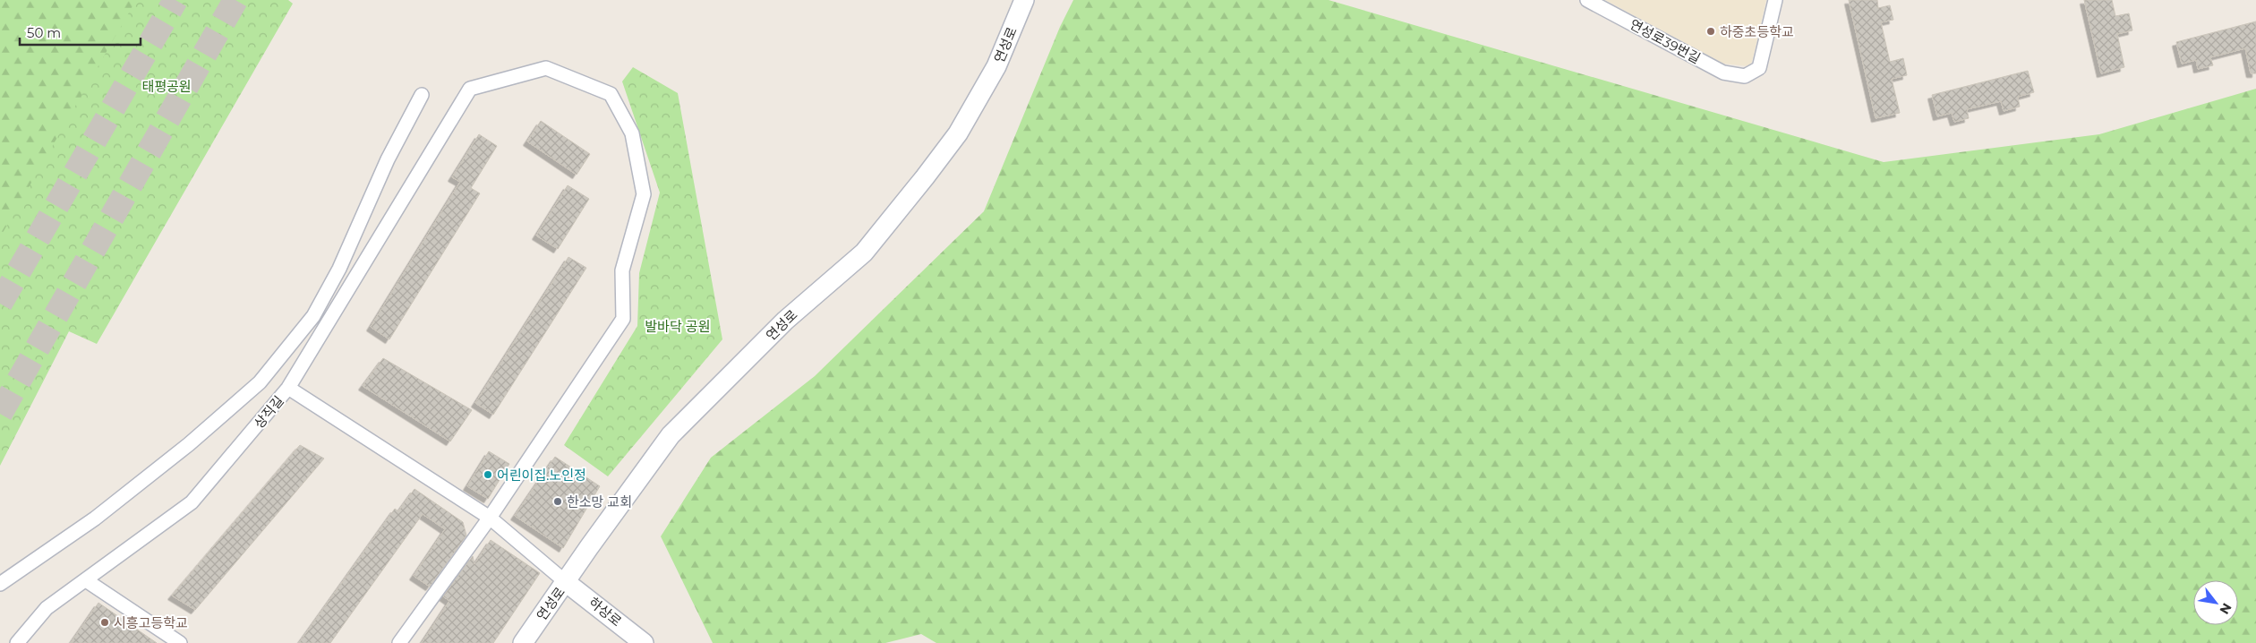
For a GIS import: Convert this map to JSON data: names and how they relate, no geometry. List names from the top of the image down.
{
  "streets": {
    "street": [
      "연성로39번길",
      "연성로",
      "상직길",
      "하상로"
    ]
  },
  "crossings": [
    ["연성로", "상직길"],
    ["연성로", "하상로"],
    ["상직길", "하상로"]
  ],
  "parks": ["태평공원", "발바닥 공원"],
  "places": [
    "하중초등학교",
    "어린이집.노인정",
    "한소망 교회",
    "시흥고등학교"
  ],
  "scale_bar": "50 m",
  "north": "bottom right"
}
